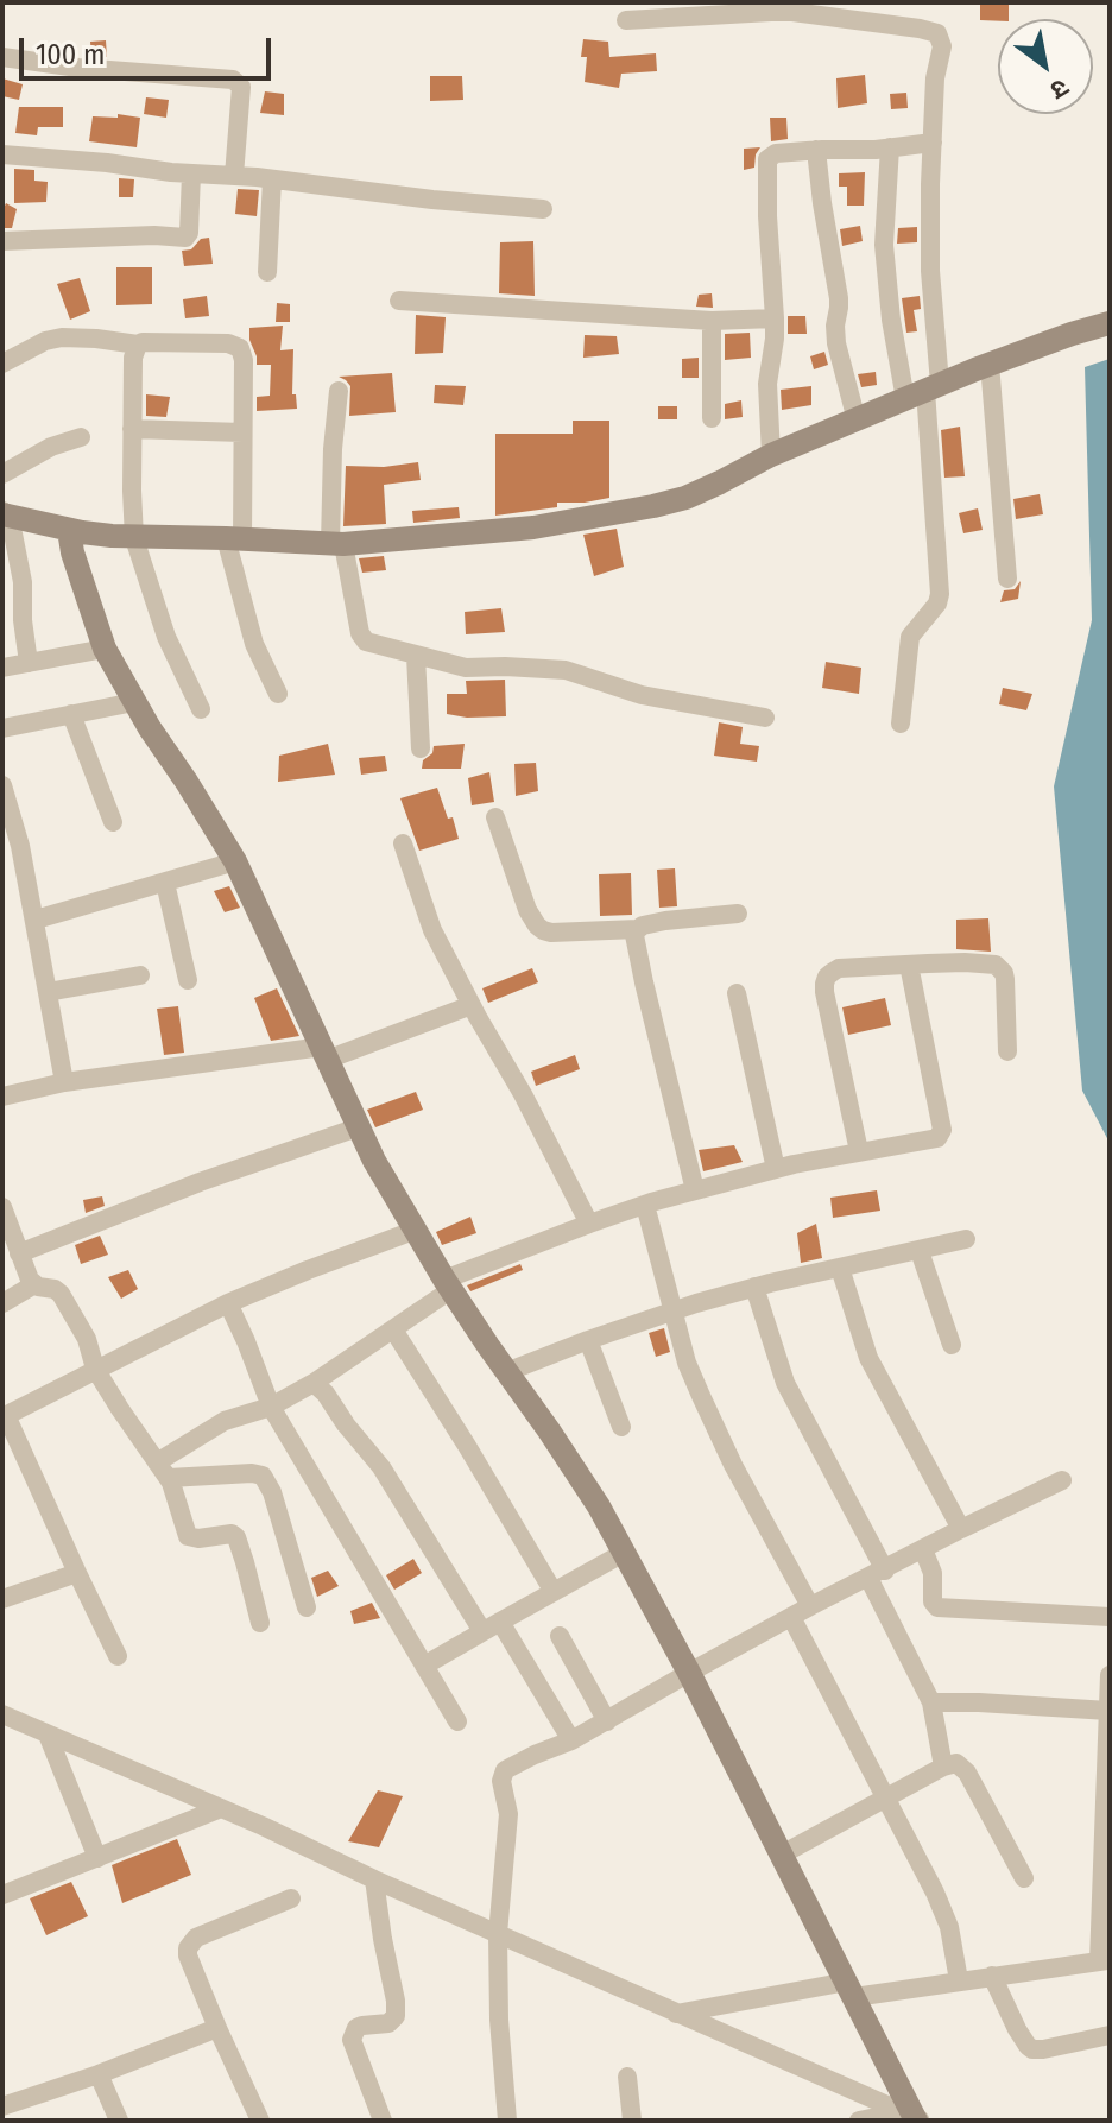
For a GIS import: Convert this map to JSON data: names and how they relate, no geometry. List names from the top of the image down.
{
  "scale_bar": "100 m",
  "north": "bottom right"
}
